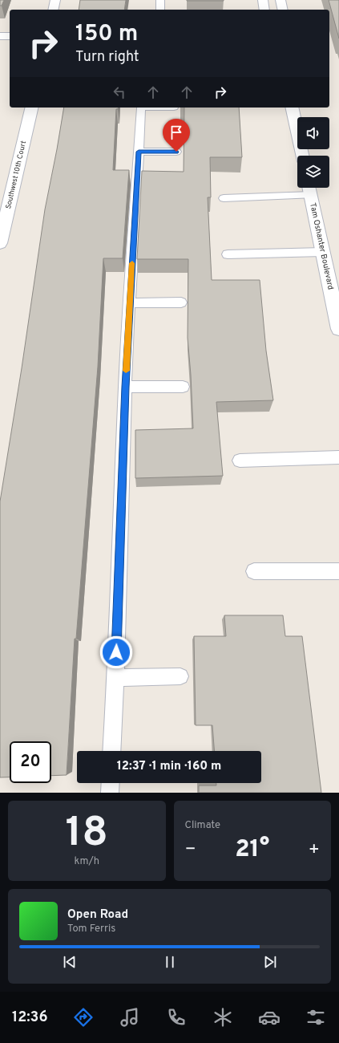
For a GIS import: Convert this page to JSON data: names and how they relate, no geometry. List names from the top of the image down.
{
  "streets": {
    "street": ["Southwest 10th Court", "Tam Oshanter Boulevard"]
  },
  "page": {
    "turn": ["150 m", "Turn right"],
    "limit": "20",
    "trip": "12:37 · 1 min · 160 m",
    "tile": [
      ["18", "km/h"],
      "Climate"
    ],
    "heat": ["−", "21°", "+"],
    "song": ["Open Road", "Tom Ferris"],
    "tabs": "12:36"
  }
}
